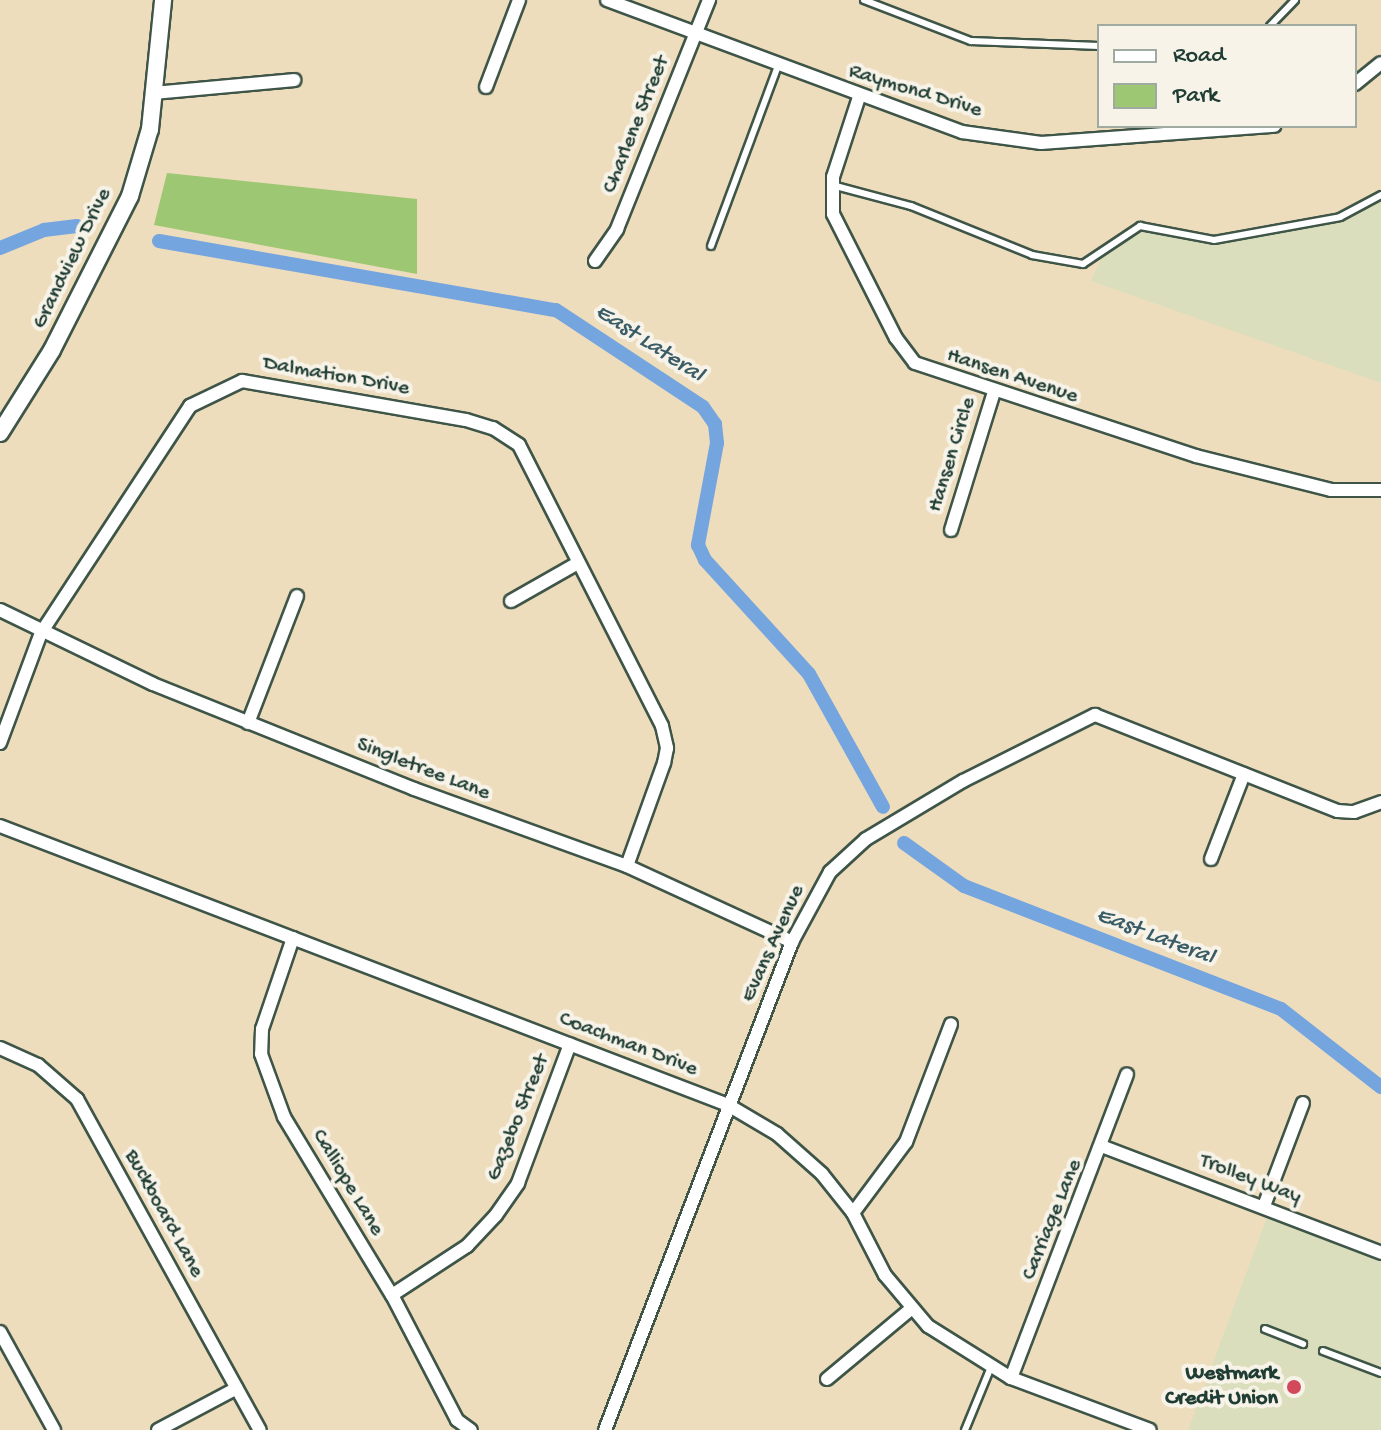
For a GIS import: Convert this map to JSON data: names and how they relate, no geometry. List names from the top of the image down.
{
  "streets": {
    "street": [
      "Raymond Drive",
      "Charlene Street",
      "Grandview Drive",
      "Dalmation Drive",
      "Hansen Avenue",
      "Hansen Circle",
      "Singletree Lane",
      "Evans Avenue",
      "Coachman Drive",
      "Gazebo Street",
      "Trolley Way",
      "Calliope Lane",
      "Buckboard Lane",
      "Carriage Lane"
    ]
  },
  "crossings": [
    ["Raymond Drive", "Charlene Street"],
    ["Raymond Drive", "Hansen Avenue"],
    ["Dalmation Drive", "Singletree Lane"],
    ["Hansen Avenue", "Hansen Circle"],
    ["Singletree Lane", "Evans Avenue"],
    ["Evans Avenue", "Coachman Drive"],
    ["Coachman Drive", "Gazebo Street"],
    ["Coachman Drive", "Calliope Lane"],
    ["Coachman Drive", "Carriage Lane"],
    ["Gazebo Street", "Calliope Lane"],
    ["Trolley Way", "Carriage Lane"]
  ],
  "water": ["East Lateral"],
  "places": ["Westmark Credit Union"],
  "legend": ["Road", "Park"]
}
